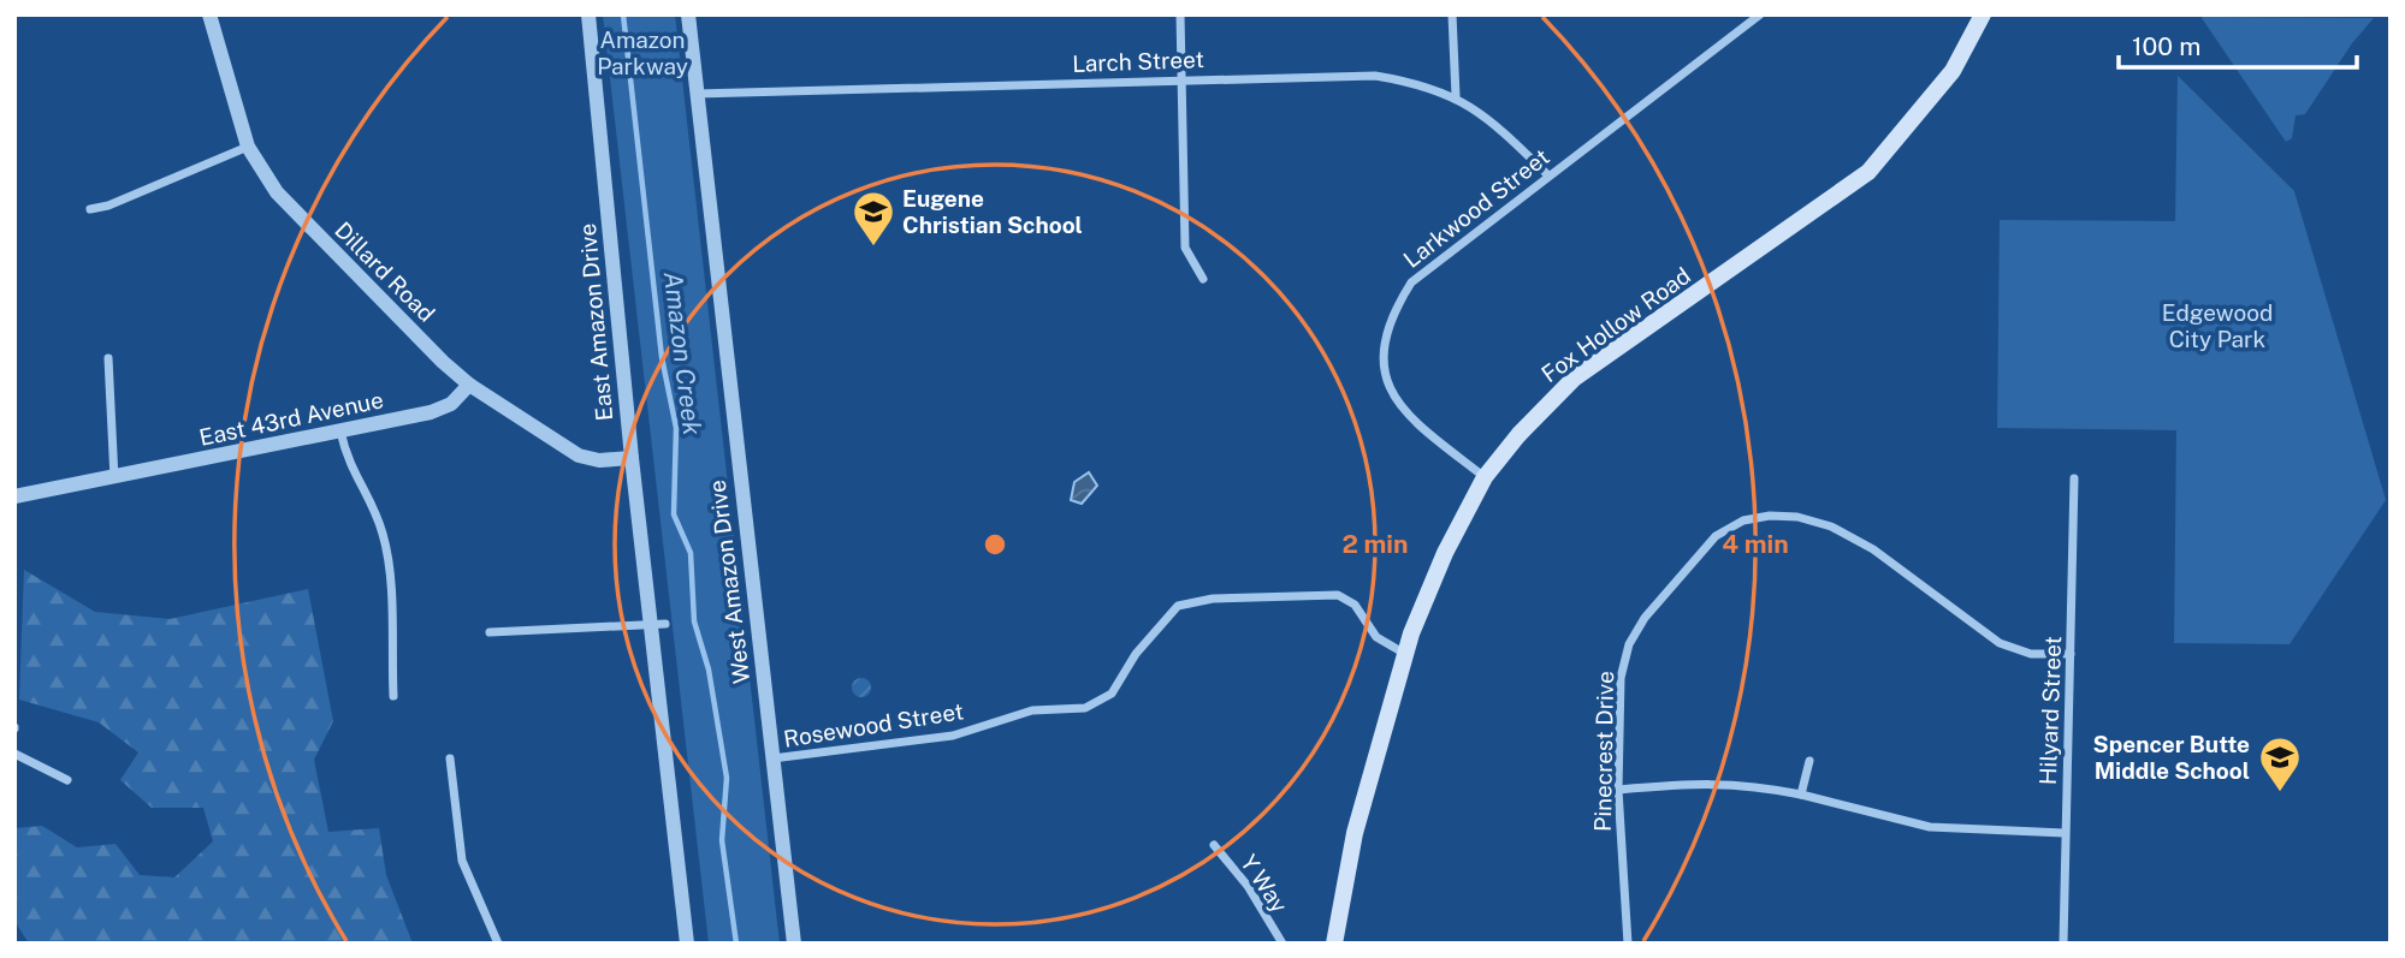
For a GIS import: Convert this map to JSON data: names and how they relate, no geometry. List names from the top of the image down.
{
  "streets": {
    "main road": ["Fox Hollow Road"],
    "street": [
      "Larch Street",
      "Larkwood Street",
      "Dillard Road",
      "East Amazon Drive",
      "East 43rd Avenue",
      "West Amazon Drive",
      "Hilyard Street",
      "Rosewood Street",
      "Pinecrest Drive",
      "Y Way"
    ]
  },
  "crossings": [
    ["Larch Street", "Larkwood Street"],
    ["Larch Street", "West Amazon Drive"],
    ["Larkwood Street", "Fox Hollow Road"],
    ["Dillard Road", "East Amazon Drive"],
    ["Dillard Road", "East 43rd Avenue"],
    ["Fox Hollow Road", "Rosewood Street"],
    ["West Amazon Drive", "Rosewood Street"],
    ["Hilyard Street", "Pinecrest Drive"]
  ],
  "water": ["Amazon Creek"],
  "parks": ["Amazon Parkway", "Edgewood City Park"],
  "places": {
    "school or university": ["Eugene Christian School", "Spencer Butte Middle School"]
  },
  "scale_bar": "100 m",
  "rings": ["2 min", "4 min"]
}
